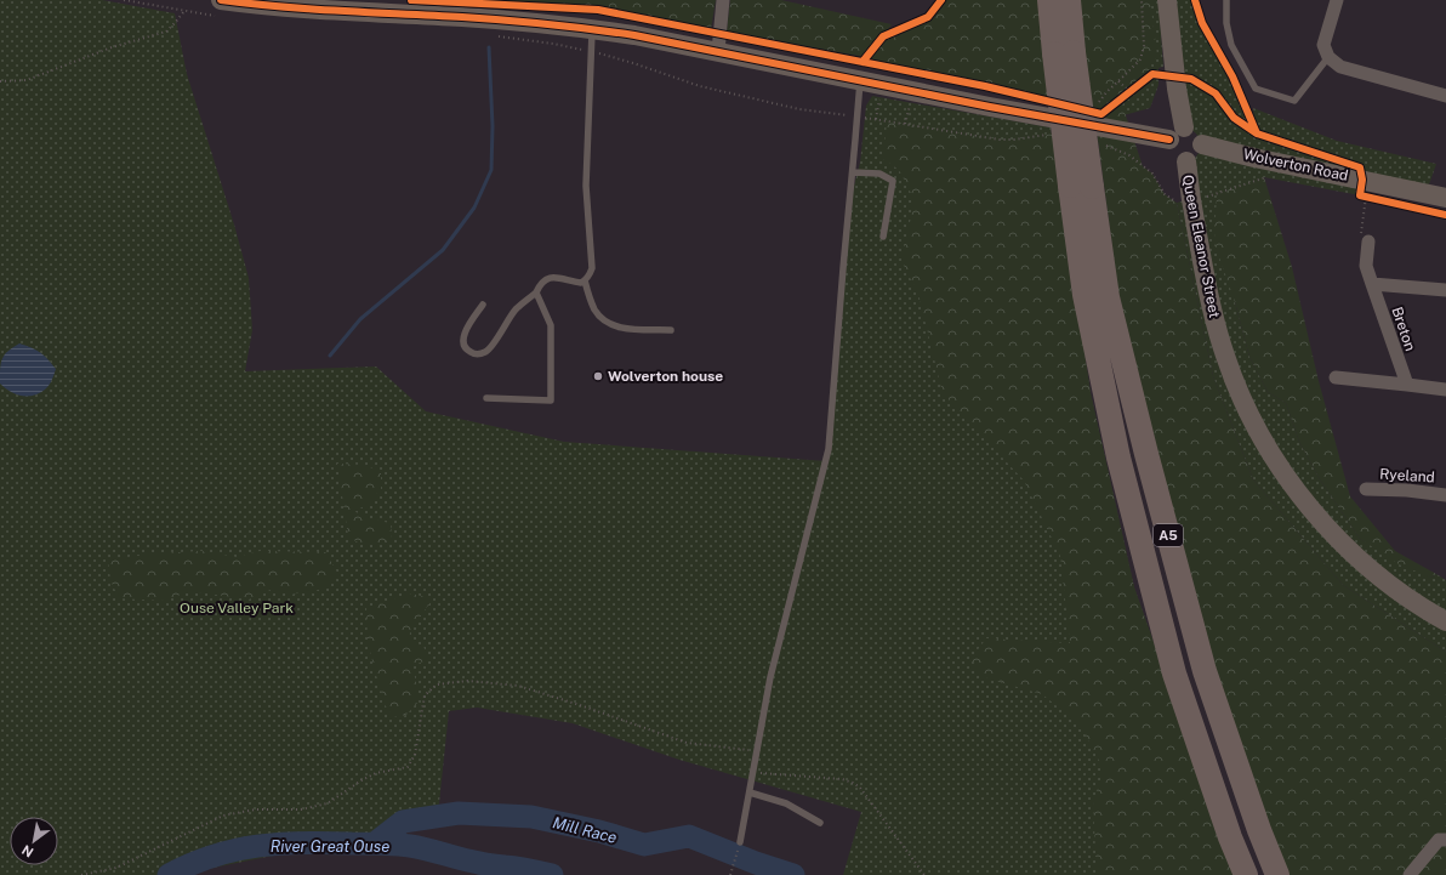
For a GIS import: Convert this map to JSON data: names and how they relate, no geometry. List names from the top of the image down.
{
  "streets": {
    "highway": ["A5"],
    "street": [
      "Wolverton Road",
      "Queen Eleanor Street",
      "Breton",
      "Ryeland"
    ]
  },
  "crossings": [
    ["Wolverton Road", "Queen Eleanor Street"]
  ],
  "water": ["Mill Race", "River Great Ouse"],
  "parks": ["Ouse Valley Park"],
  "places": ["Wolverton house"],
  "north": "bottom left"
}
